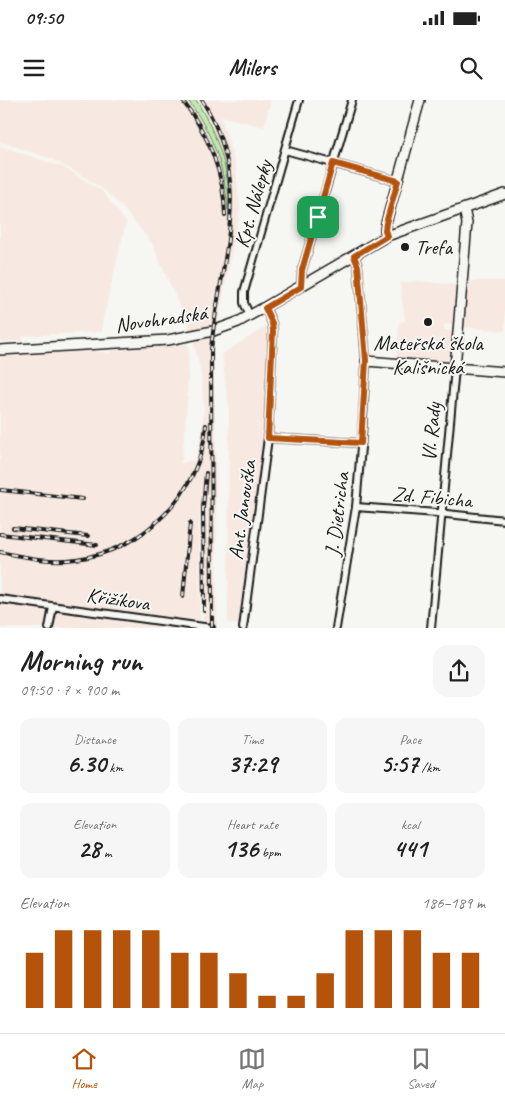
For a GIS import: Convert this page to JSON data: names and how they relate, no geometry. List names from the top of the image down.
{
  "streets": {
    "main road": ["Novohradská", "Vl. Rady"],
    "street": [
      "Kpt. Nálepky",
      "Zd. Fibicha",
      "Ant. Janouška",
      "J. Dietricha",
      "Křižíkova"
    ]
  },
  "crossings": [
    ["Kpt. Nálepky", "Novohradská"],
    ["Novohradská", "Vl. Rady"],
    ["Novohradská", "Ant. Janouška"],
    ["Novohradská", "J. Dietricha"],
    ["Vl. Rady", "Zd. Fibicha"],
    ["Zd. Fibicha", "J. Dietricha"]
  ],
  "places": ["Trefa", "Mateřská škola Kališnická"],
  "page": {
    "status": "09:50",
    "header": "Milers",
    "heading": ["Morning run", "09:50 · 7 × 900 m"],
    "stats": [
      ["Distance", "6.30 km"],
      ["Time", "37:29"],
      ["Pace", "5:57 /km"],
      ["Elevation", "28 m"],
      ["Heart rate", "136 bpm"],
      ["kcal", "441"]
    ],
    "chart": ["Elevation", "186–189 m"],
    "tabs": ["Home", "Map", "Saved"]
  }
}
